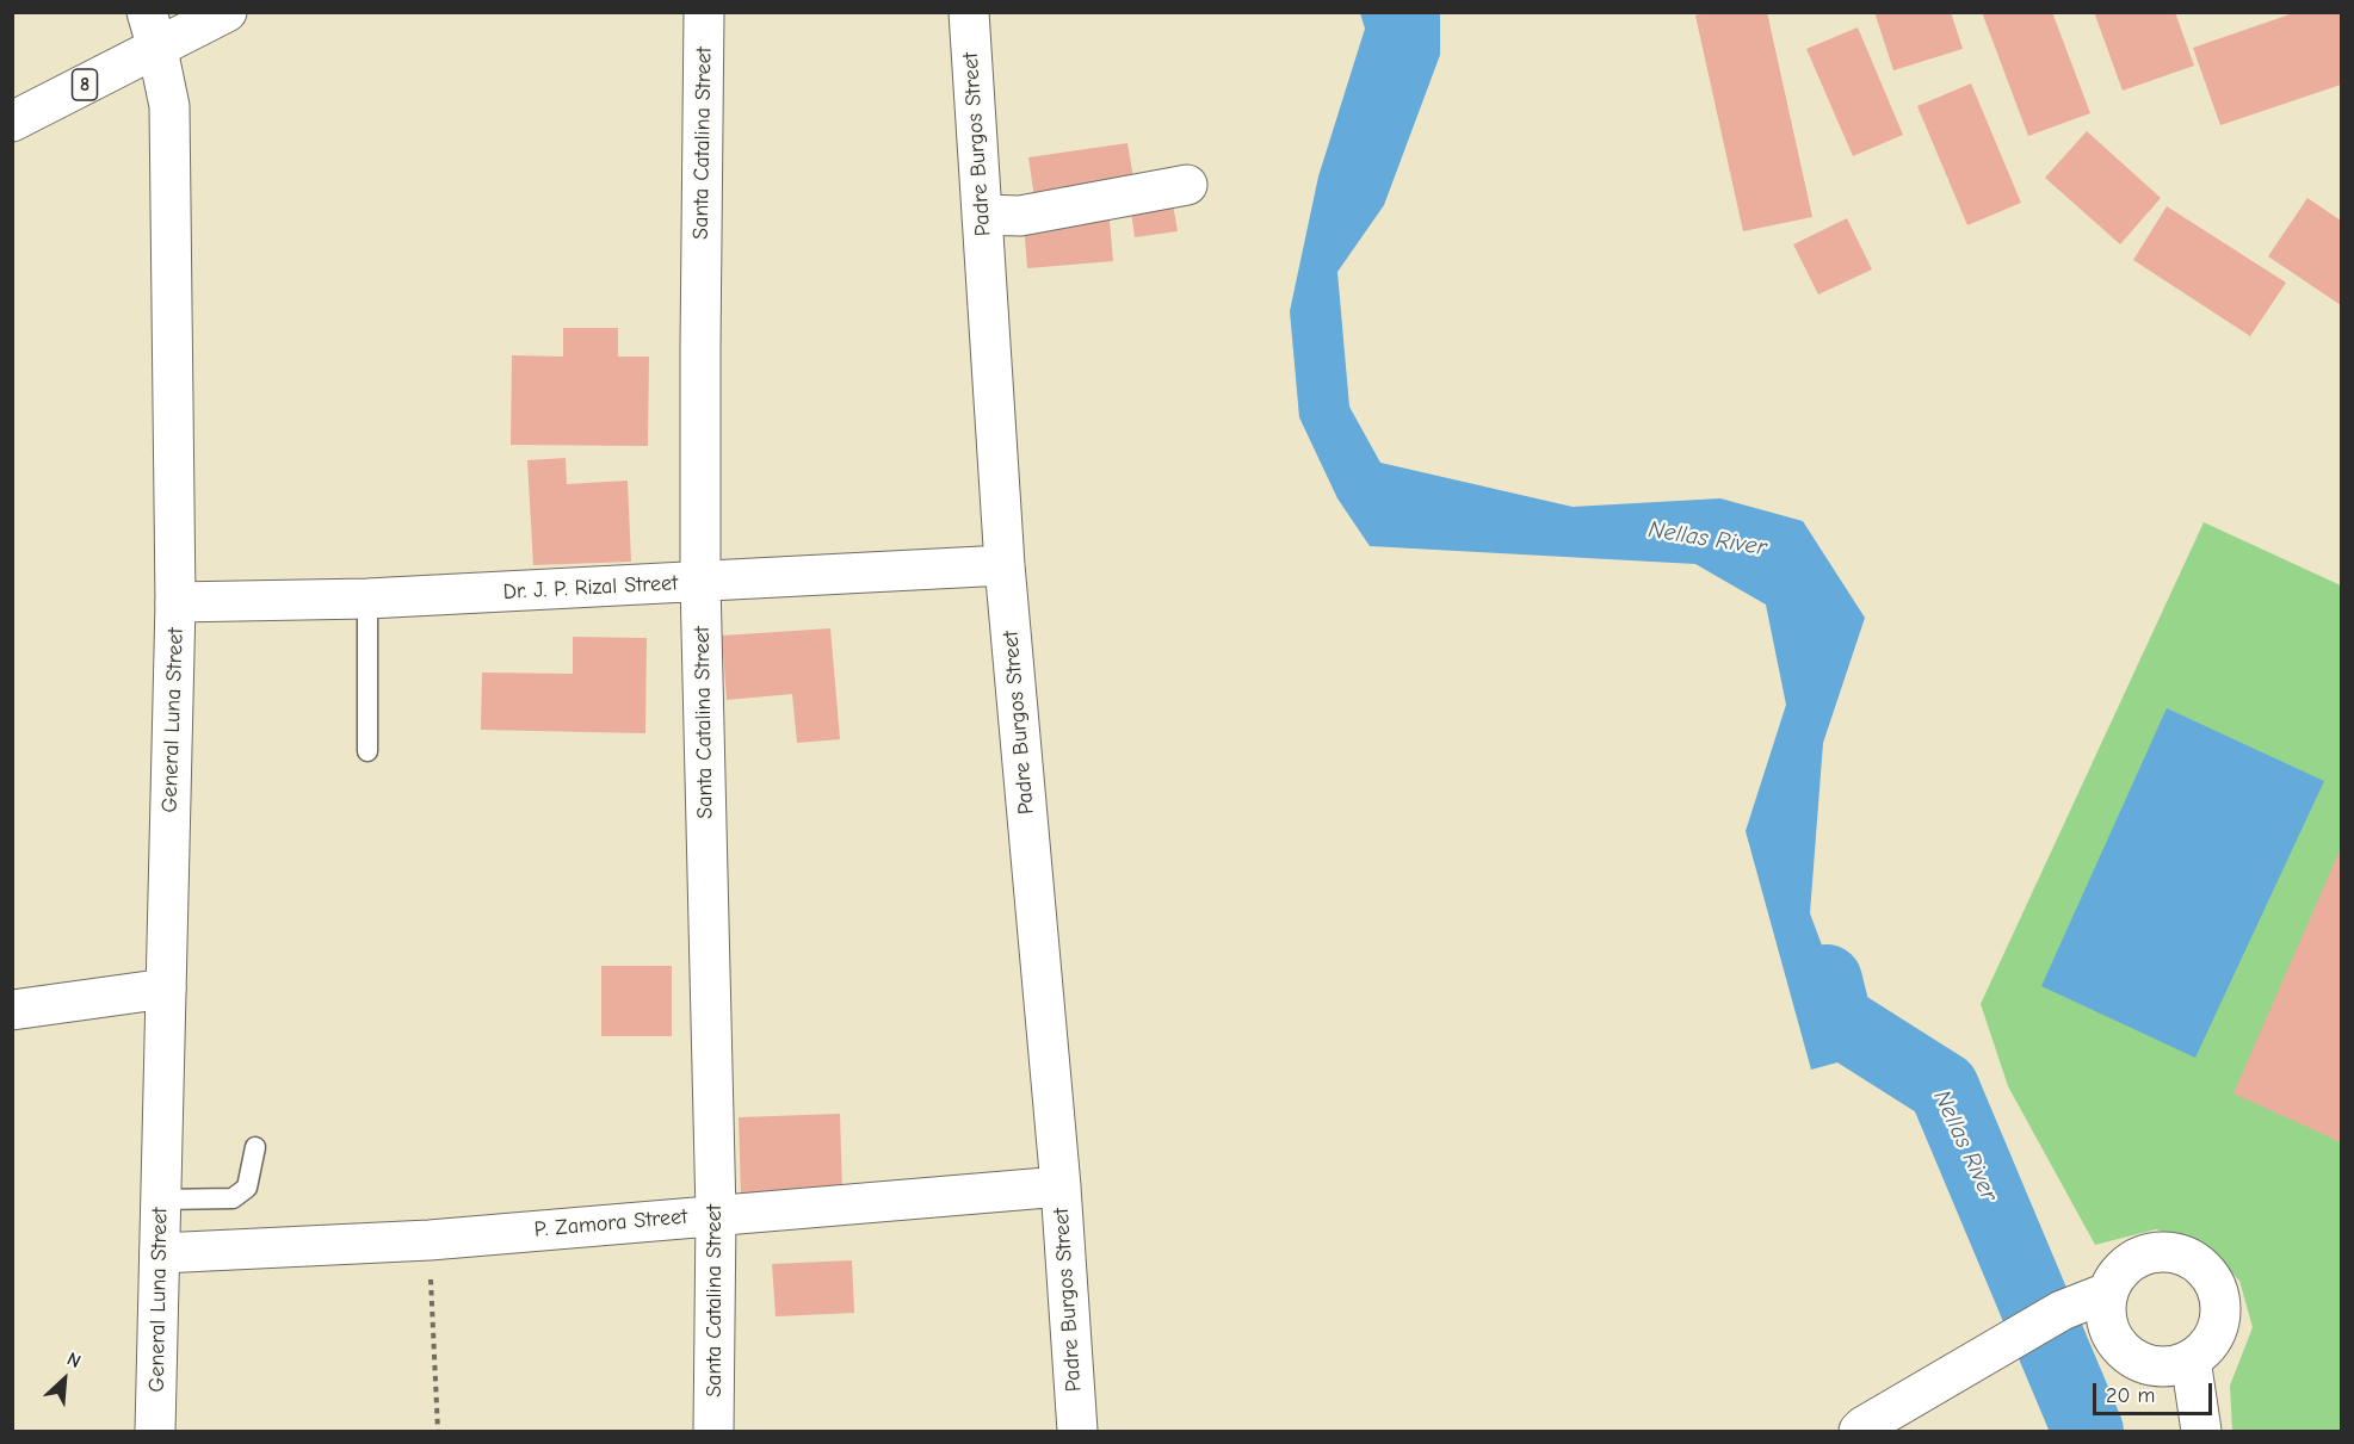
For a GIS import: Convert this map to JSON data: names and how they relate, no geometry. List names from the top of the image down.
{
  "streets": {
    "main road": [
      "8",
      "Santa Catalina Street",
      "Padre Burgos Street",
      "Dr. J. P. Rizal Street",
      "General Luna Street",
      "P. Zamora Street"
    ]
  },
  "crossings": [
    ["8", "General Luna Street"],
    ["Santa Catalina Street", "Dr. J. P. Rizal Street"],
    ["Santa Catalina Street", "P. Zamora Street"],
    ["Padre Burgos Street", "Dr. J. P. Rizal Street"],
    ["Padre Burgos Street", "P. Zamora Street"],
    ["Dr. J. P. Rizal Street", "General Luna Street"],
    ["General Luna Street", "P. Zamora Street"]
  ],
  "water": ["Nellas River"],
  "scale_bar": "20 m",
  "north": "top right"
}
